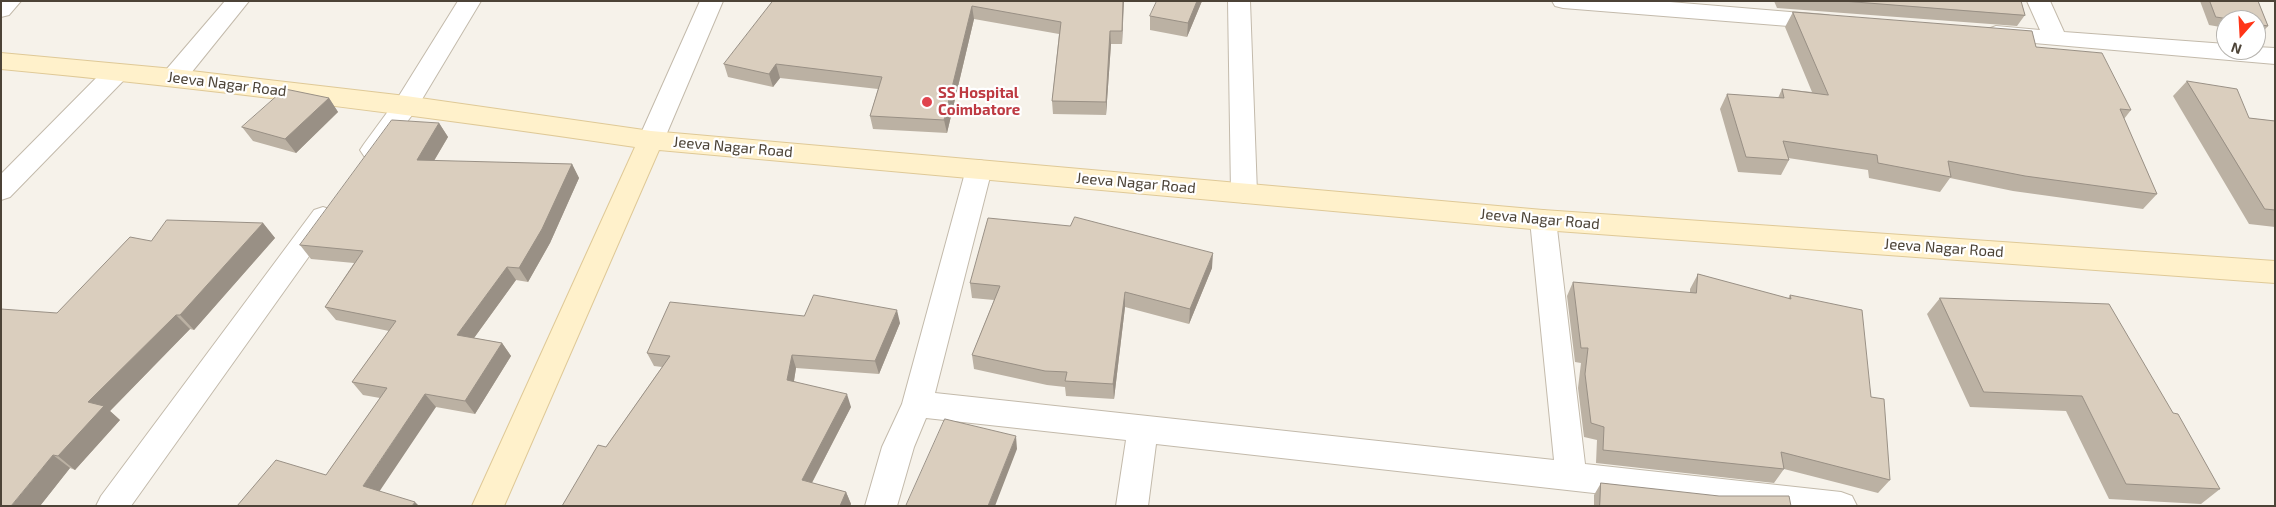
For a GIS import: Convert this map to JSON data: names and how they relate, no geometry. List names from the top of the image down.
{
  "streets": {
    "street": ["Jeeva Nagar Road"]
  },
  "places": ["SS Hospital Coimbatore"],
  "north": "bottom"
}
